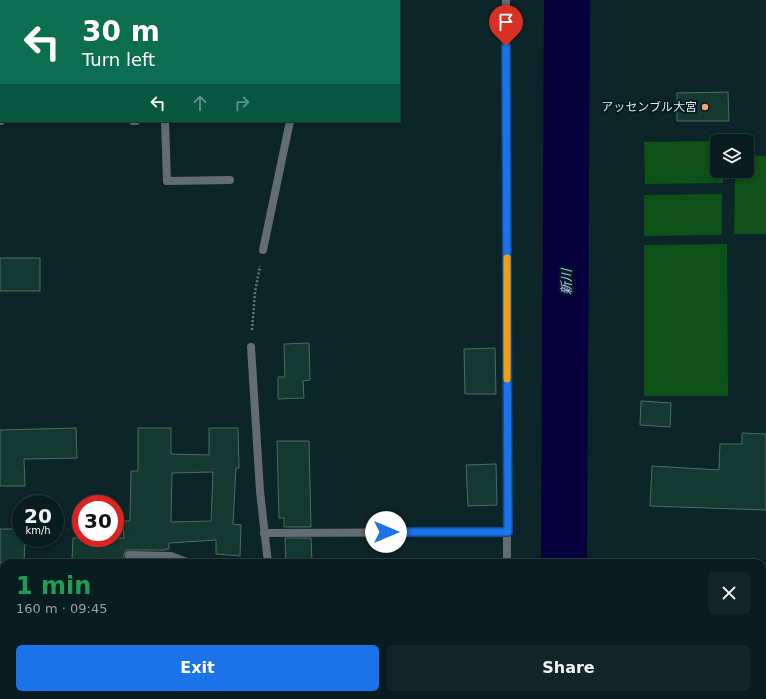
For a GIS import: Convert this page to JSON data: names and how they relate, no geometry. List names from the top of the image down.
{
  "water": ["新川"],
  "places": ["アッセンブル大宮"],
  "page": {
    "turn": ["30 m", "Turn left"],
    "speed": "20 km/h",
    "limit": "30",
    "heading": ["1 min", "160 m · 09:45"],
    "buttons": ["Exit", "Share"]
  }
}
